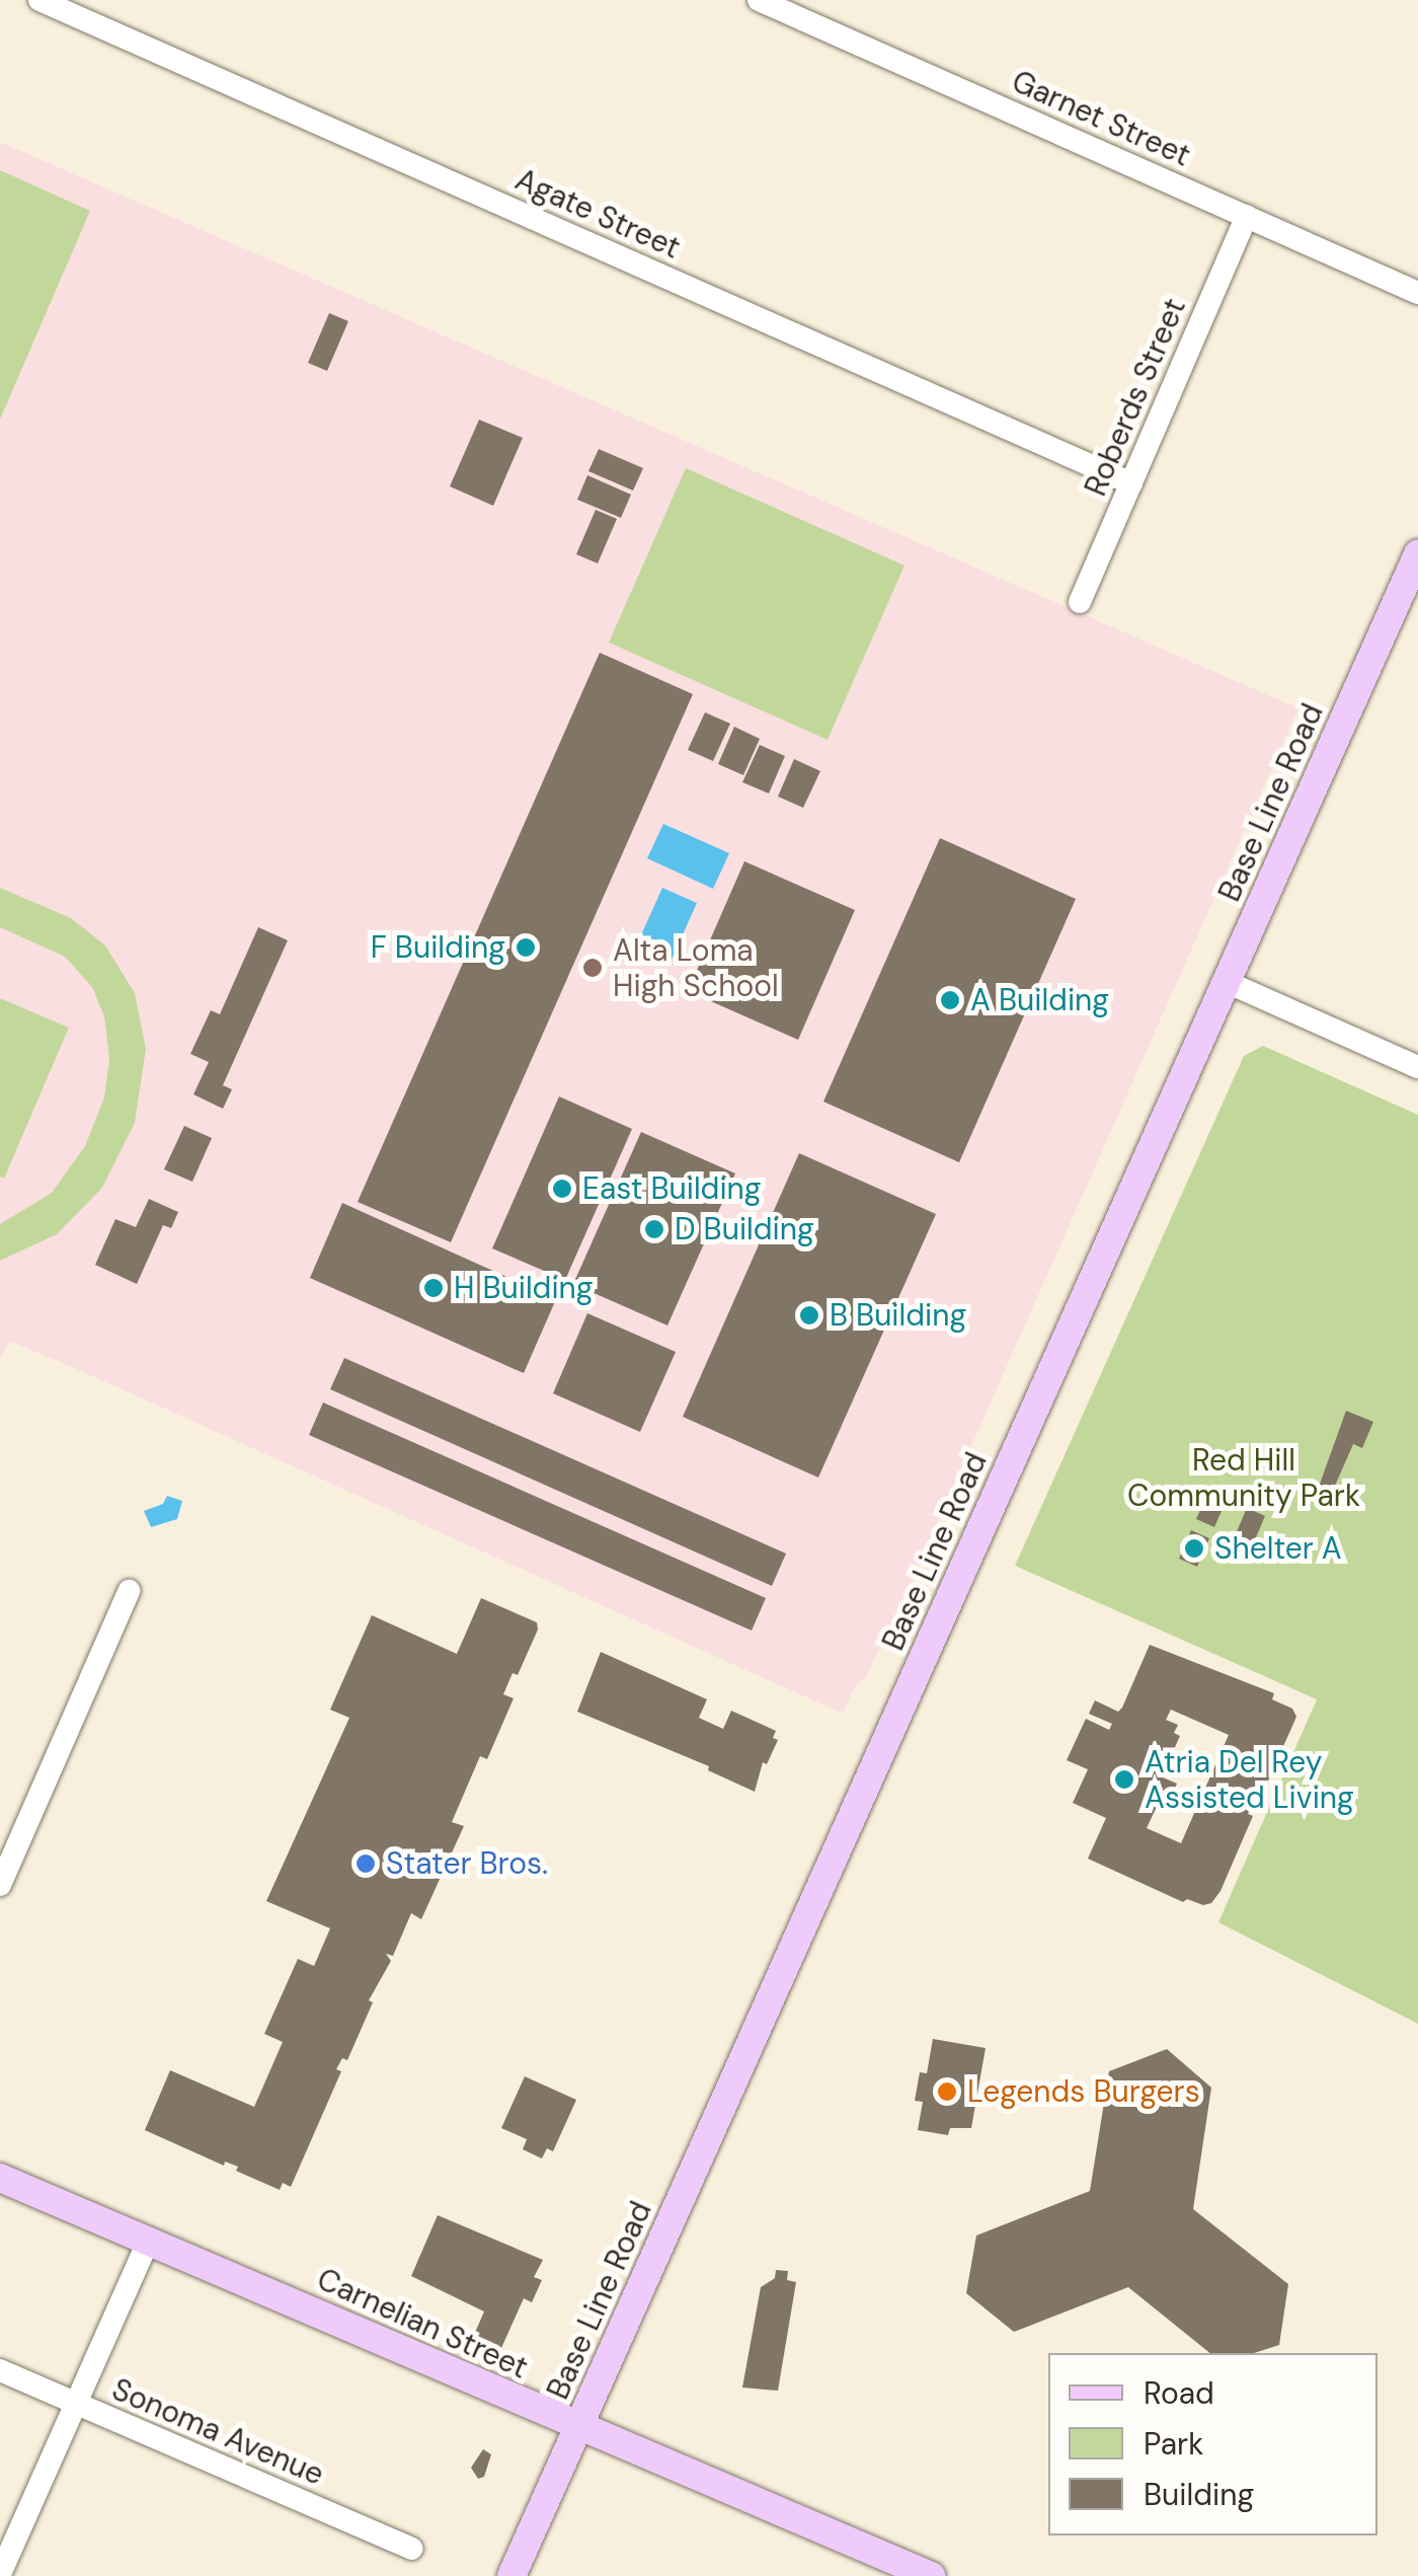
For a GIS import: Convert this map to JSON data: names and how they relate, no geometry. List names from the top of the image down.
{
  "streets": {
    "main road": ["Base Line Road", "Carnelian Street"],
    "street": [
      "Garnet Street",
      "Agate Street",
      "Roberds Street",
      "Sonoma Avenue"
    ]
  },
  "crossings": [
    ["Garnet Street", "Roberds Street"],
    ["Agate Street", "Roberds Street"],
    ["Base Line Road", "Carnelian Street"]
  ],
  "parks": ["Red Hill Community Park"],
  "places": [
    "F Building",
    "Alta Loma High School",
    "A Building",
    "East Building",
    "D Building",
    "H Building",
    "B Building",
    "Shelter A",
    "Atria Del Rey Assisted Living",
    "Stater Bros.",
    "Legends Burgers"
  ],
  "legend": ["Road", "Park", "Building"]
}
